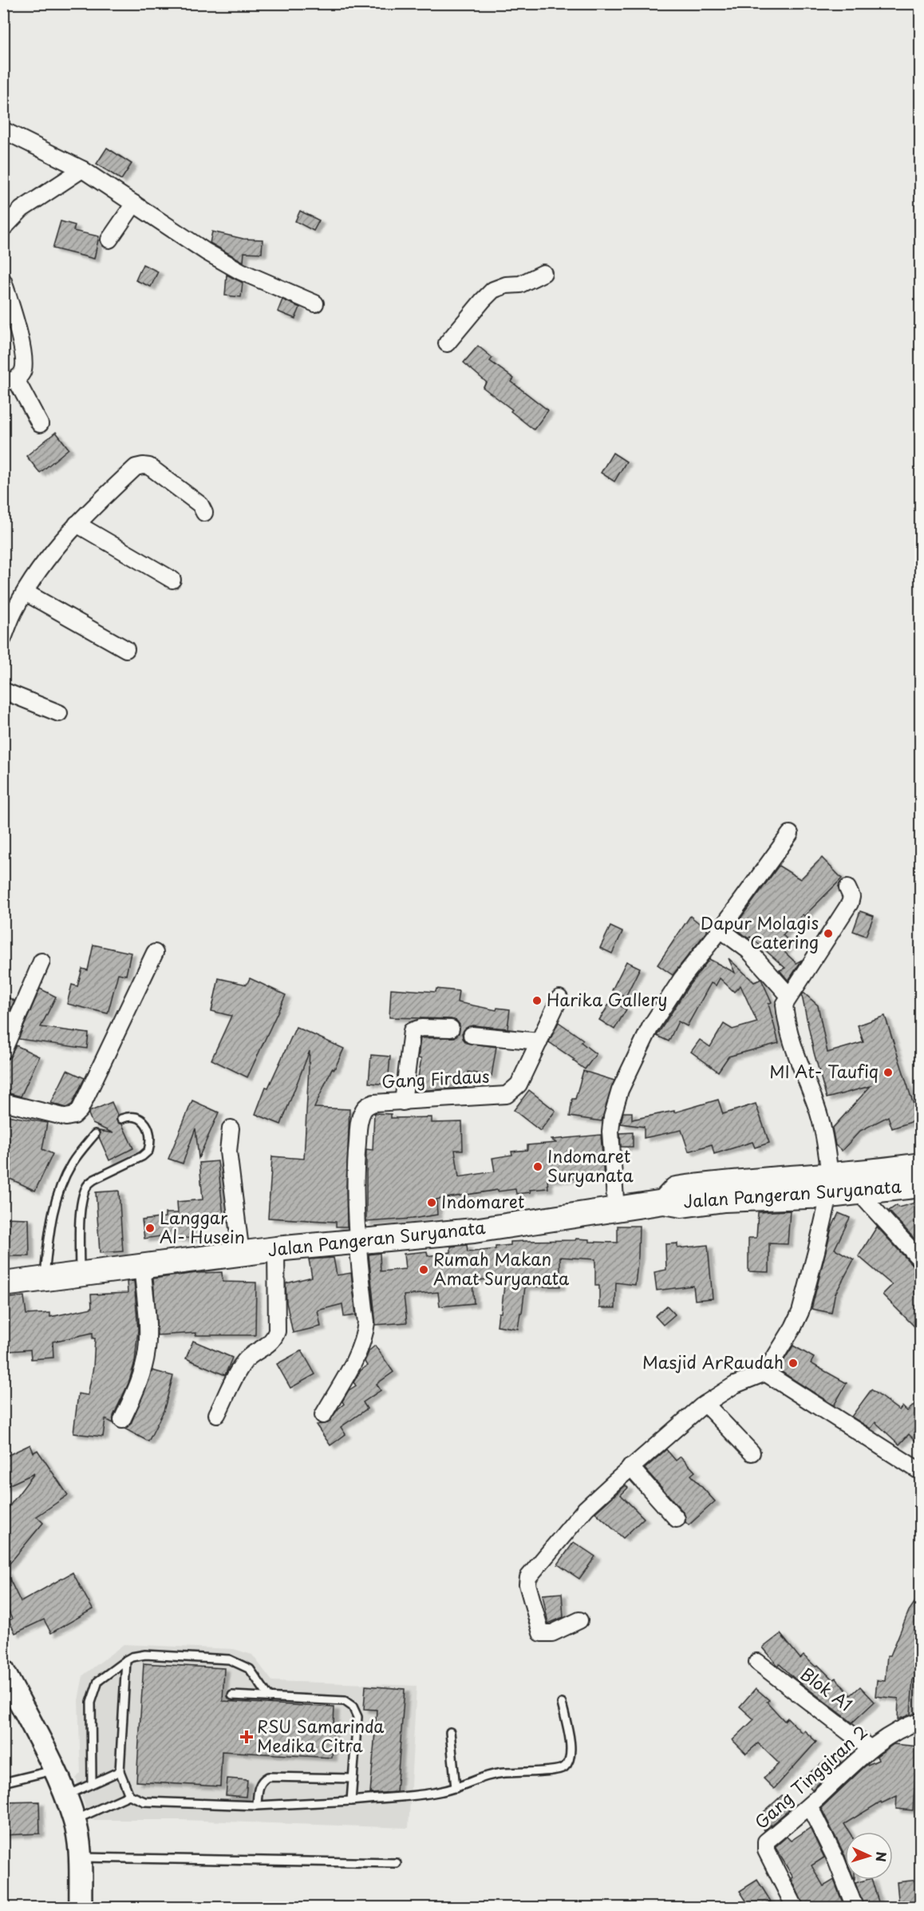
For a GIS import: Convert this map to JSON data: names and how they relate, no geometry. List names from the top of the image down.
{
  "streets": {
    "main road": ["Jalan Pangeran Suryanata"],
    "street": ["Gang Firdaus", "Blok A1", "Gang Tinggiran 2"]
  },
  "crossings": [
    ["Gang Firdaus", "Jalan Pangeran Suryanata"],
    ["Blok A1", "Gang Tinggiran 2"]
  ],
  "places": {
    "other": [
      "Dapur Molagis Catering",
      "Harika Gallery",
      "MI At- Taufiq",
      "Indomaret Suryanata",
      "Indomaret",
      "Langgar Al- Husein",
      "Rumah Makan Amat Suryanata",
      "Masjid ArRaudah"
    ],
    "health": ["RSU Samarinda Medika Citra"]
  },
  "north": "right"
}
